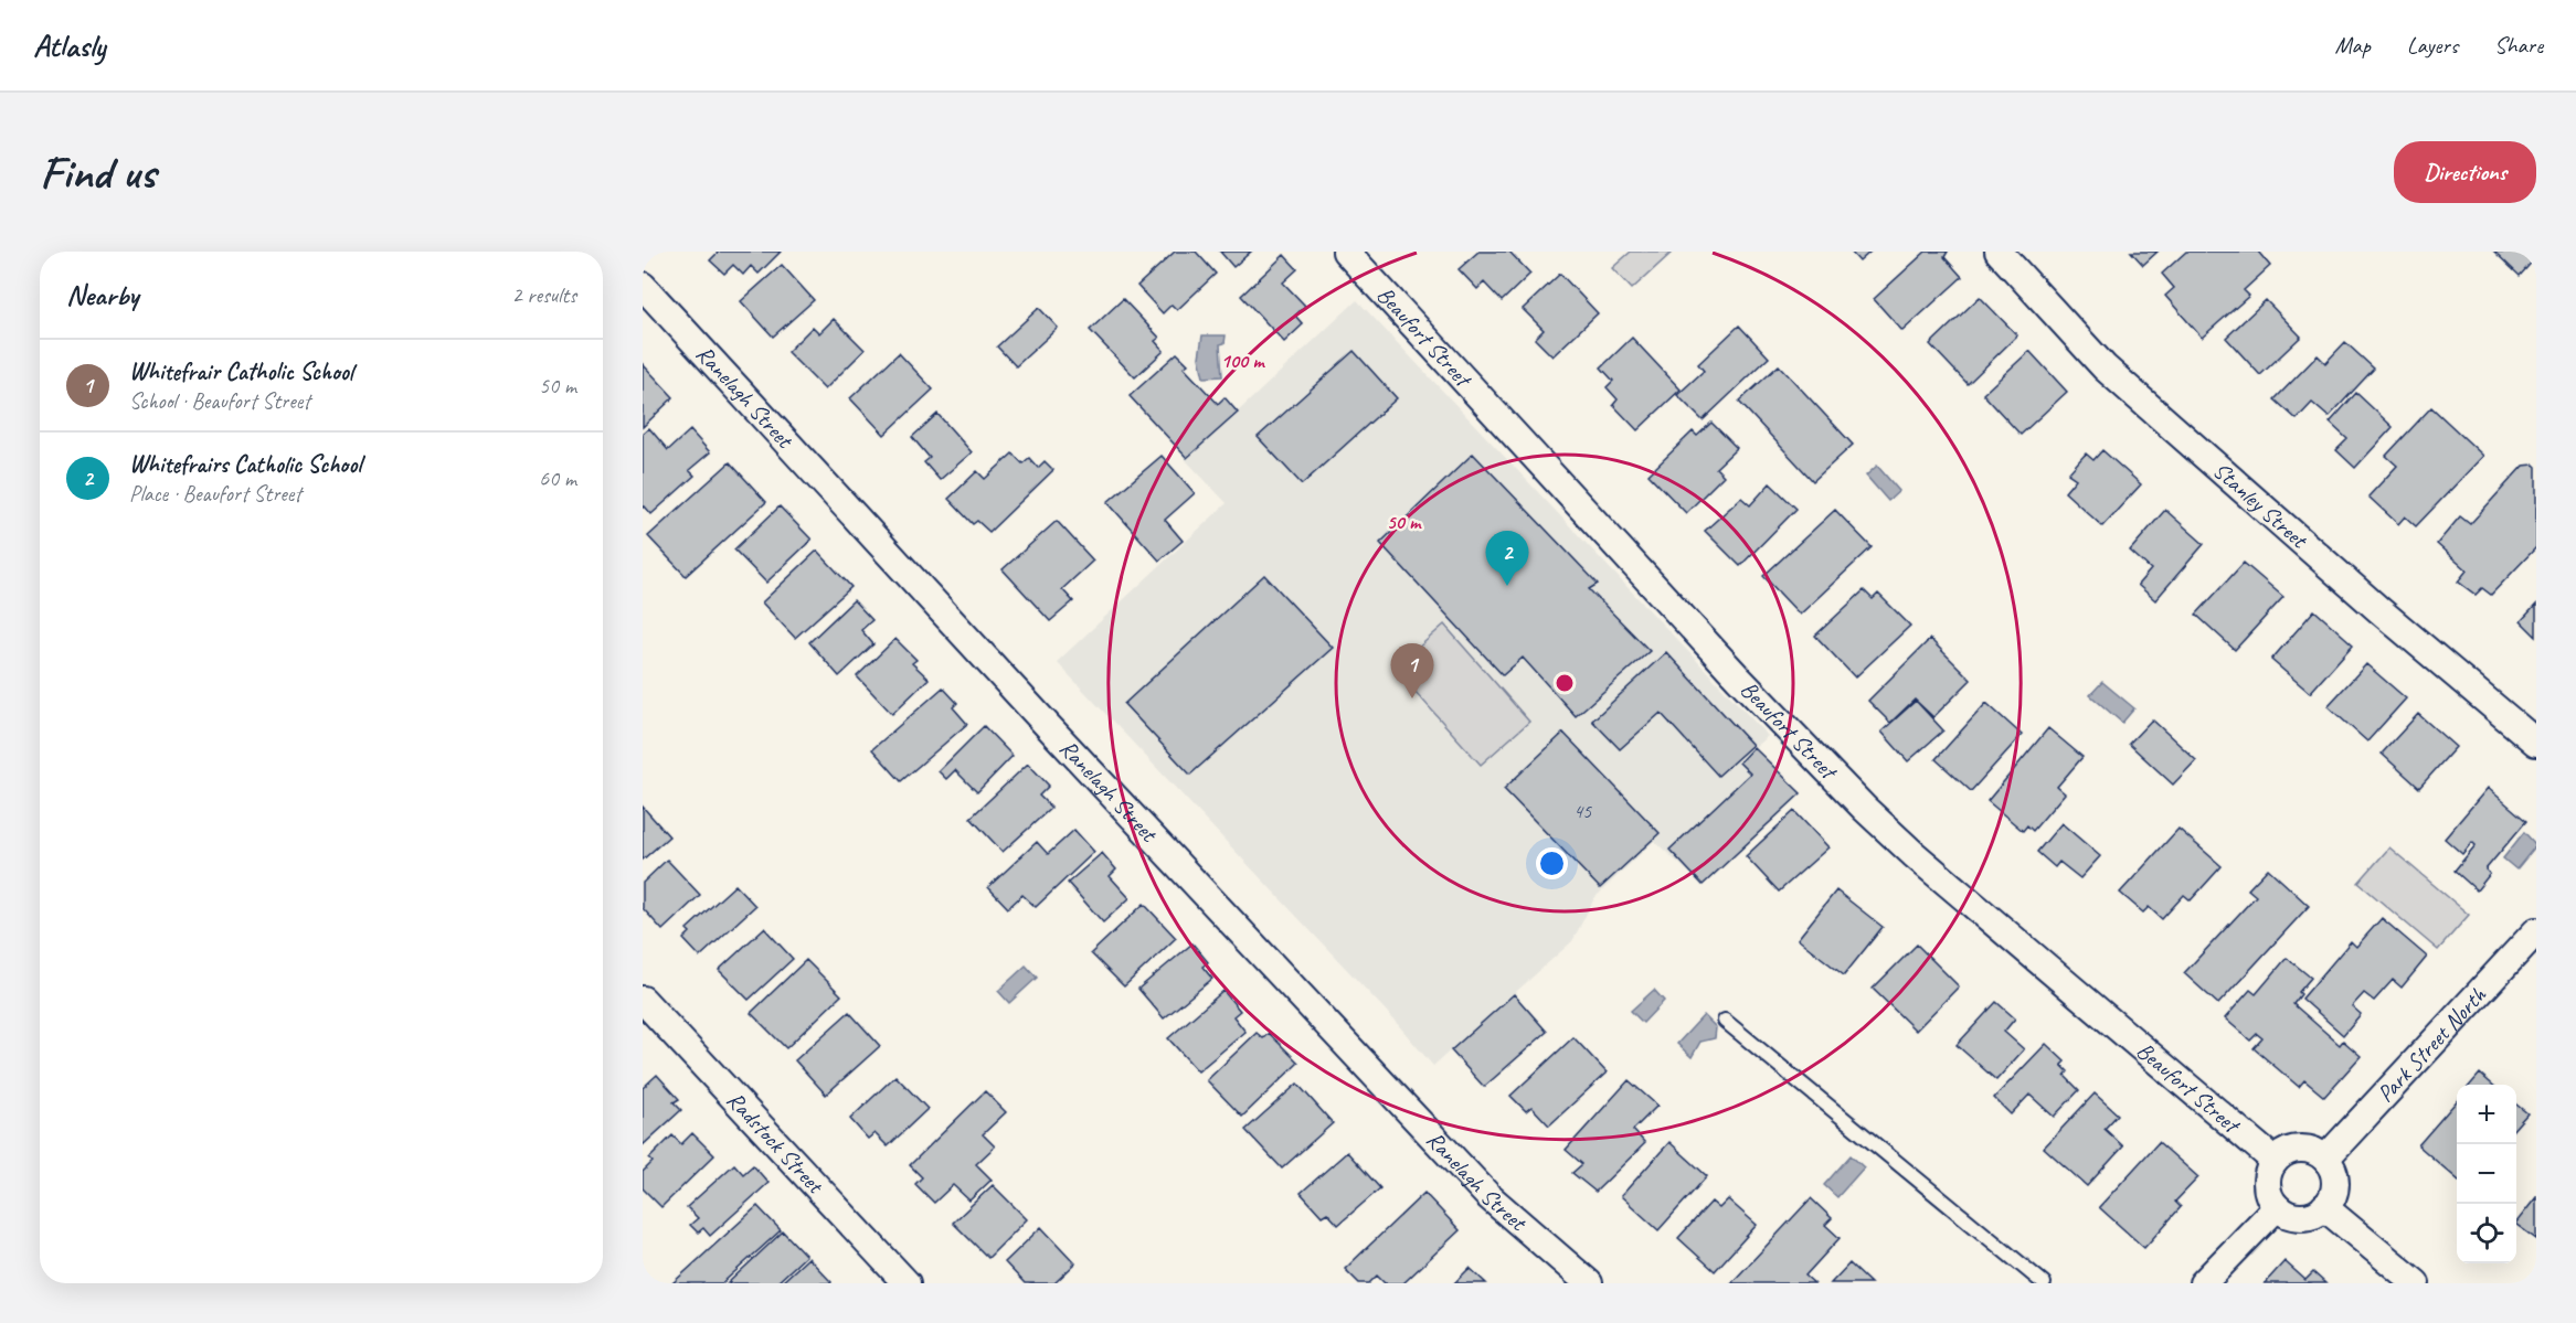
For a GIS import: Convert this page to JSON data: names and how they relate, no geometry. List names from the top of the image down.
{
  "streets": {
    "street": [
      "Beaufort Street",
      "Ranelagh Street",
      "Stanley Street",
      "Park Street North",
      "Radstock Street"
    ]
  },
  "crossings": [
    ["Beaufort Street", "Park Street North"]
  ],
  "house_numbers": ["45"],
  "page": {
    "header": "Atlasly",
    "nav": ["Map", "Layers", "Share"],
    "buttons": "Directions",
    "title": "Find us",
    "heading": ["Nearby", "2 results"],
    "list": [
      {
        "mark": "1",
        "name": "Whitefrair Catholic School",
        "note": "School · Beaufort Street",
        "value": "50 m"
      },
      {
        "mark": "2",
        "name": "Whitefrairs Catholic School",
        "note": "Place · Beaufort Street",
        "value": "60 m"
      }
    ],
    "pins": ["2", "1"],
    "map_buttons": ["+", "−"]
  },
  "rings": ["100 m", "50 m"]
}
